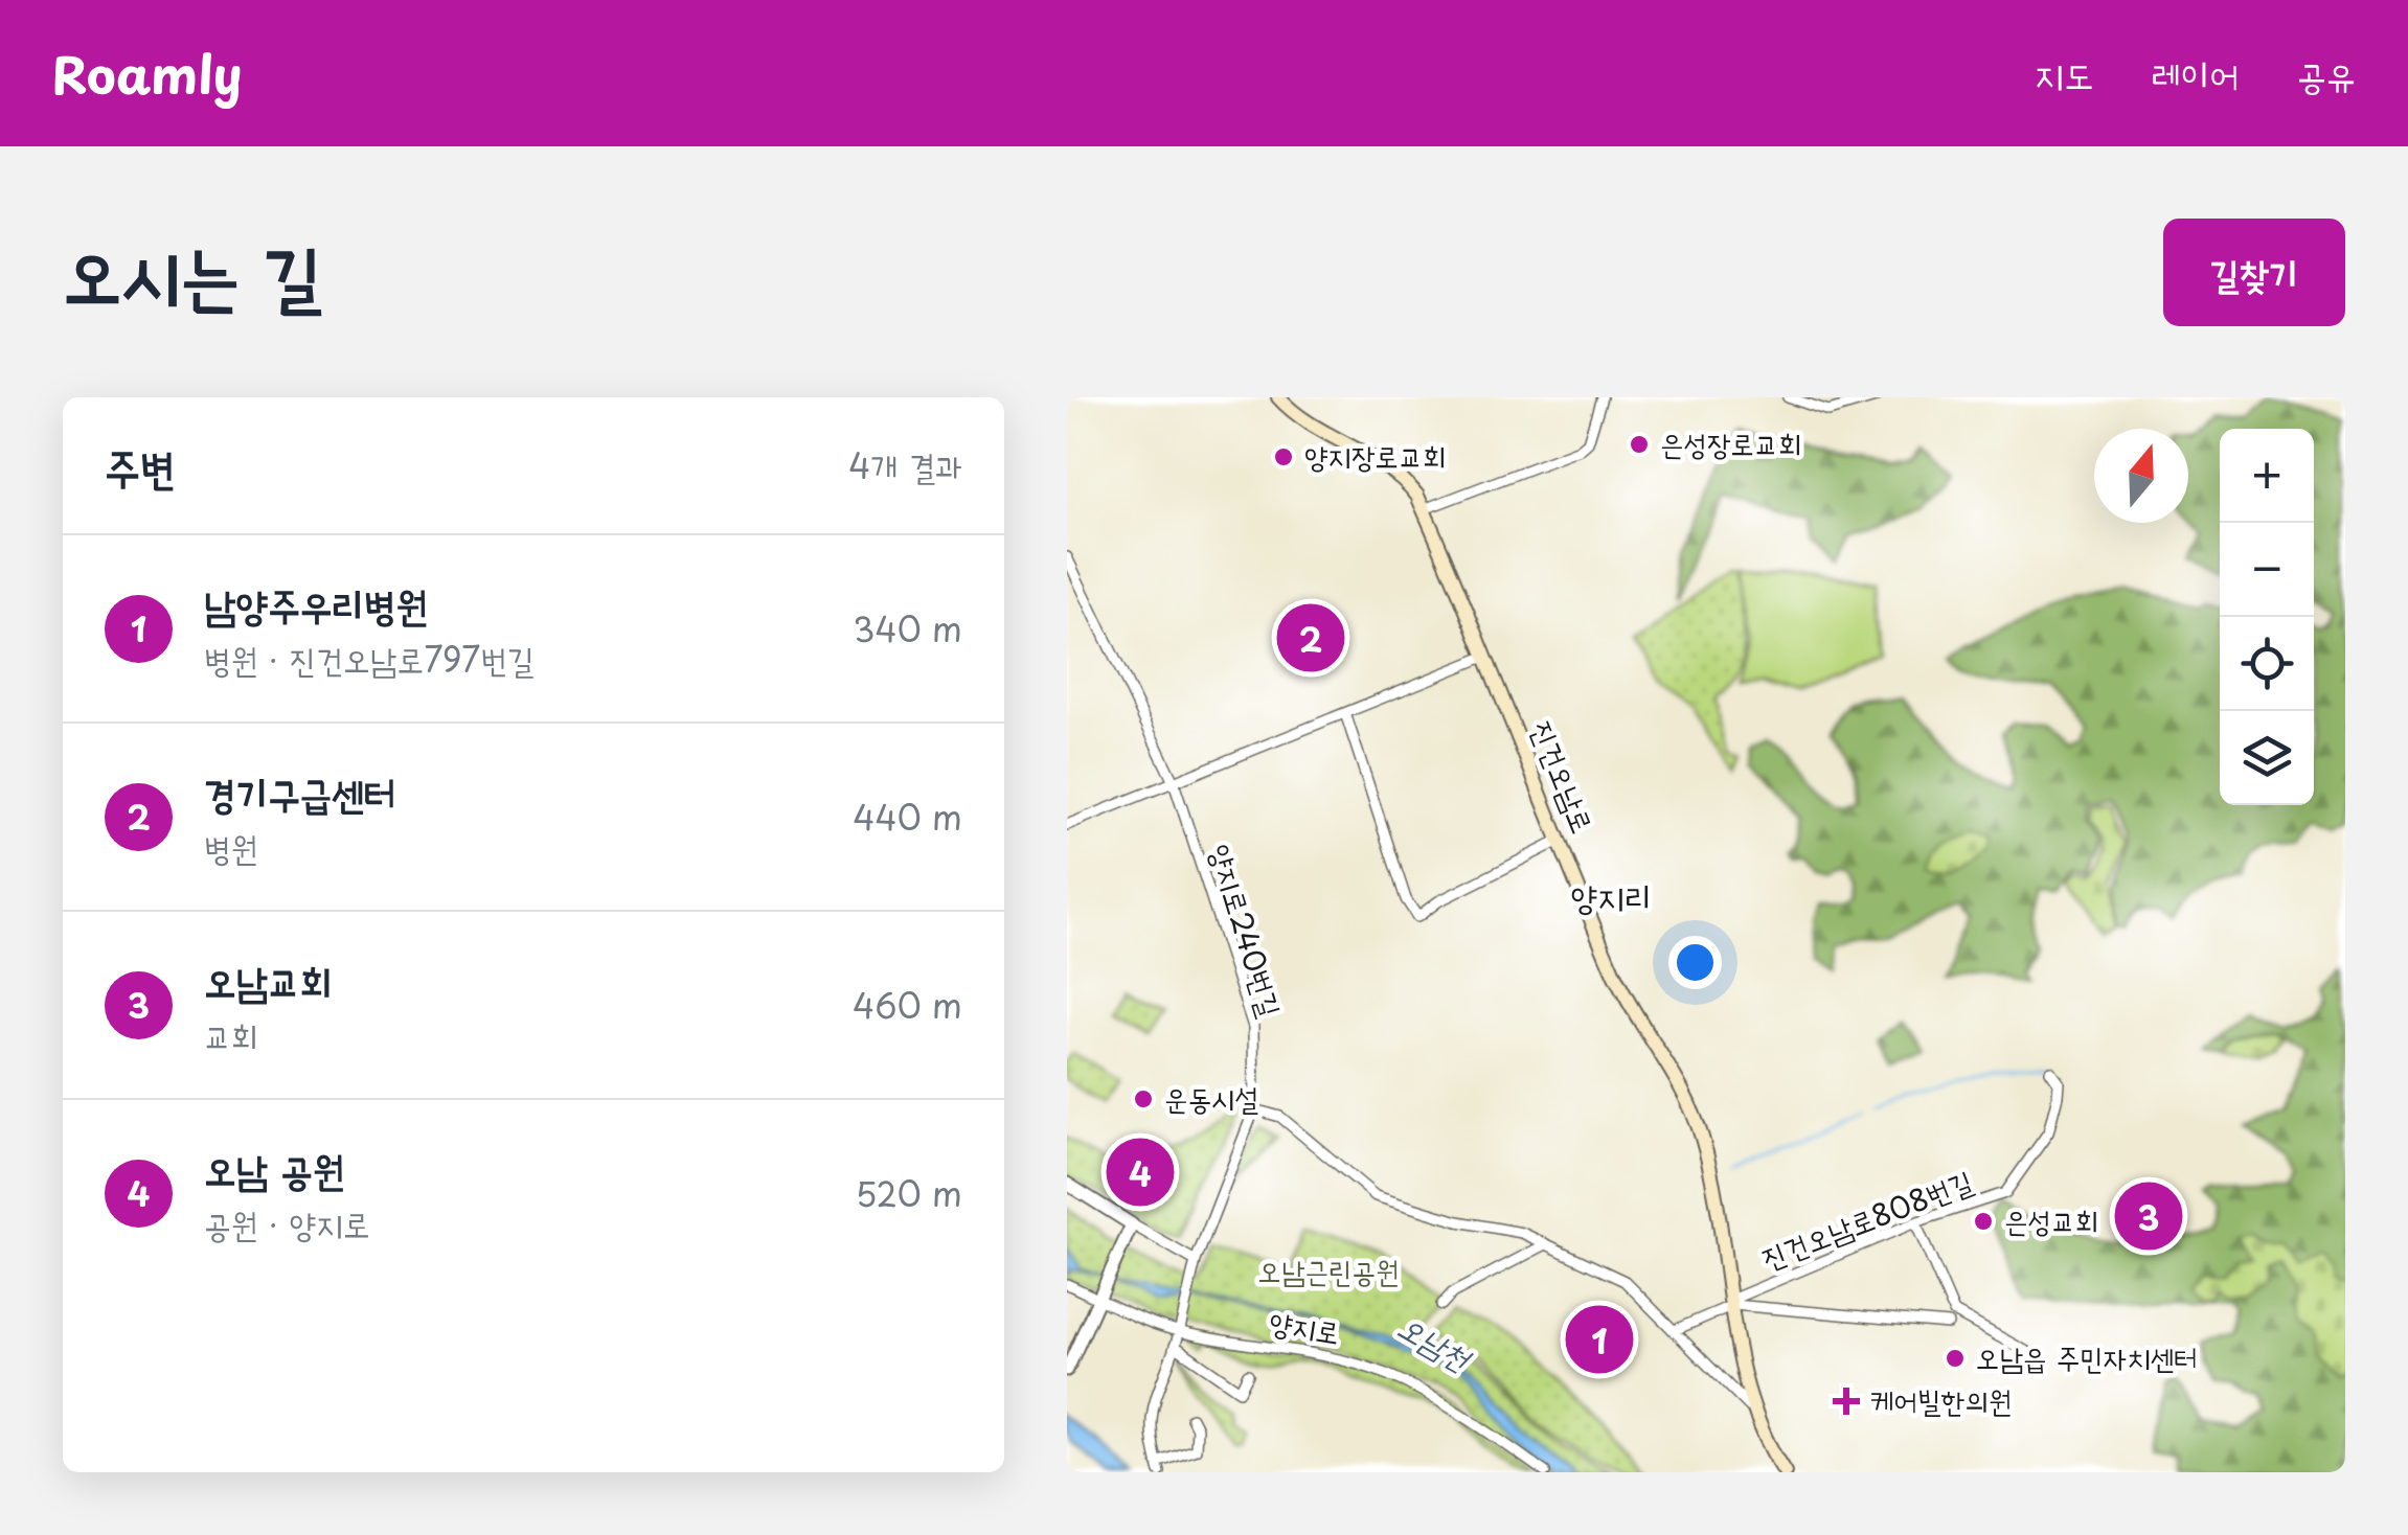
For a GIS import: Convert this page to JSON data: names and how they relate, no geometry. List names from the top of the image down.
{
  "streets": {
    "main road": ["진건오남로"],
    "street": ["양지로240번길", "진건오남로808번길", "양지로"]
  },
  "crossings": [
    ["진건오남로", "진건오남로808번길"],
    ["양지로240번길", "양지로"]
  ],
  "districts": ["양지리"],
  "water": ["오남천"],
  "parks": ["오남근린공원"],
  "places": {
    "other": [
      "은성장로교회",
      "양지장로교회",
      "운동시설",
      "은성교회",
      "오남읍 주민자치센터"
    ],
    "health": ["케어빌한의원"]
  },
  "north": "top",
  "page": {
    "header": "Roamly",
    "nav": ["지도", "레이어", "공유"],
    "title": "오시는 길",
    "buttons": "길찾기",
    "heading": ["주변", "4개 결과"],
    "map_buttons": ["+", "−"],
    "list": [
      {
        "mark": "1",
        "name": "남양주우리병원",
        "note": "병원 · 진건오남로797번길",
        "value": "340 m"
      },
      {
        "mark": "2",
        "name": "경기구급센터",
        "note": "병원",
        "value": "440 m"
      },
      {
        "mark": "3",
        "name": "오남교회",
        "note": "교회",
        "value": "460 m"
      },
      {
        "mark": "4",
        "name": "오남 공원",
        "note": "공원 · 양지로",
        "value": "520 m"
      }
    ],
    "pins": [
      "2",
      "4",
      "3",
      "1"
    ]
  }
}
